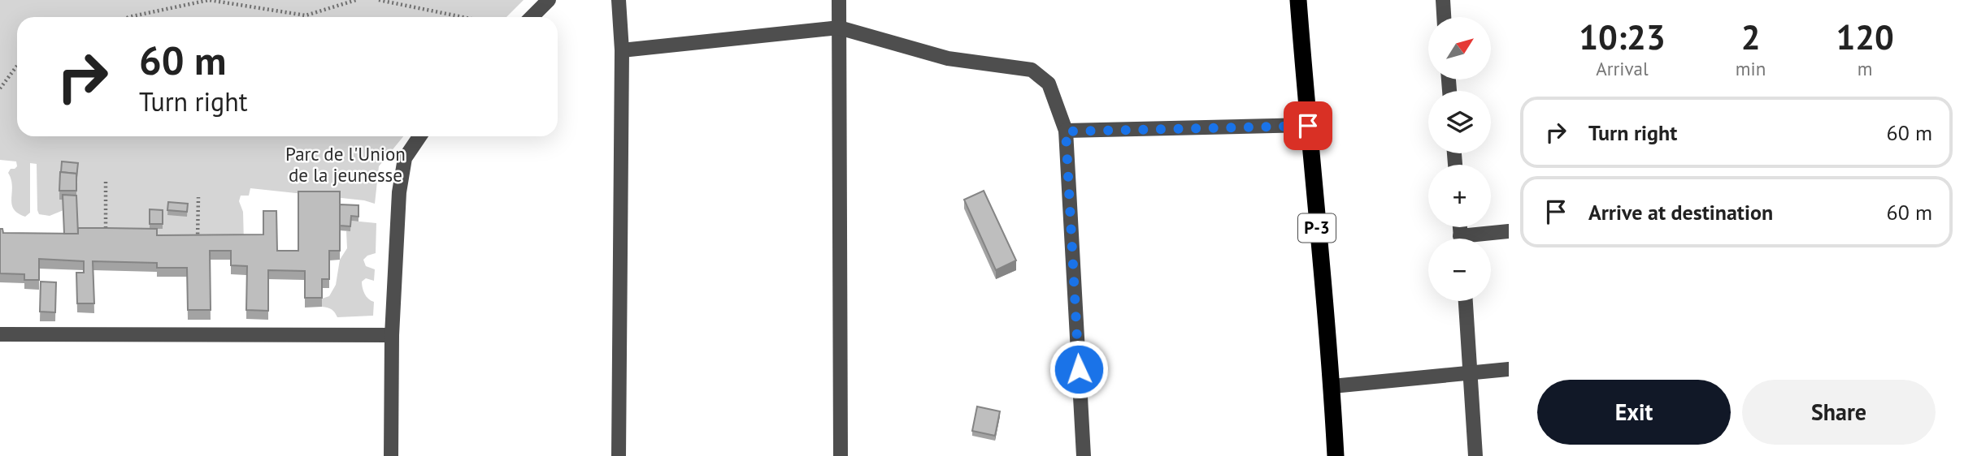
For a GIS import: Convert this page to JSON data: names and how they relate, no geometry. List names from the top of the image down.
{
  "streets": {
    "highway": ["P-3"]
  },
  "parks": ["Parc de l'Union de la jeunesse"],
  "north": "top right",
  "page": {
    "eta": [
      "10:23",
      "Arrival",
      "2",
      "min",
      "120",
      "m"
    ],
    "map_buttons": ["+", "−"],
    "turn": ["60 m", "Turn right"],
    "list": [
      {
        "name": "Turn right",
        "value": "60 m"
      },
      {
        "name": "Arrive at destination",
        "value": "60 m"
      }
    ],
    "buttons": ["Exit", "Share"]
  }
}
